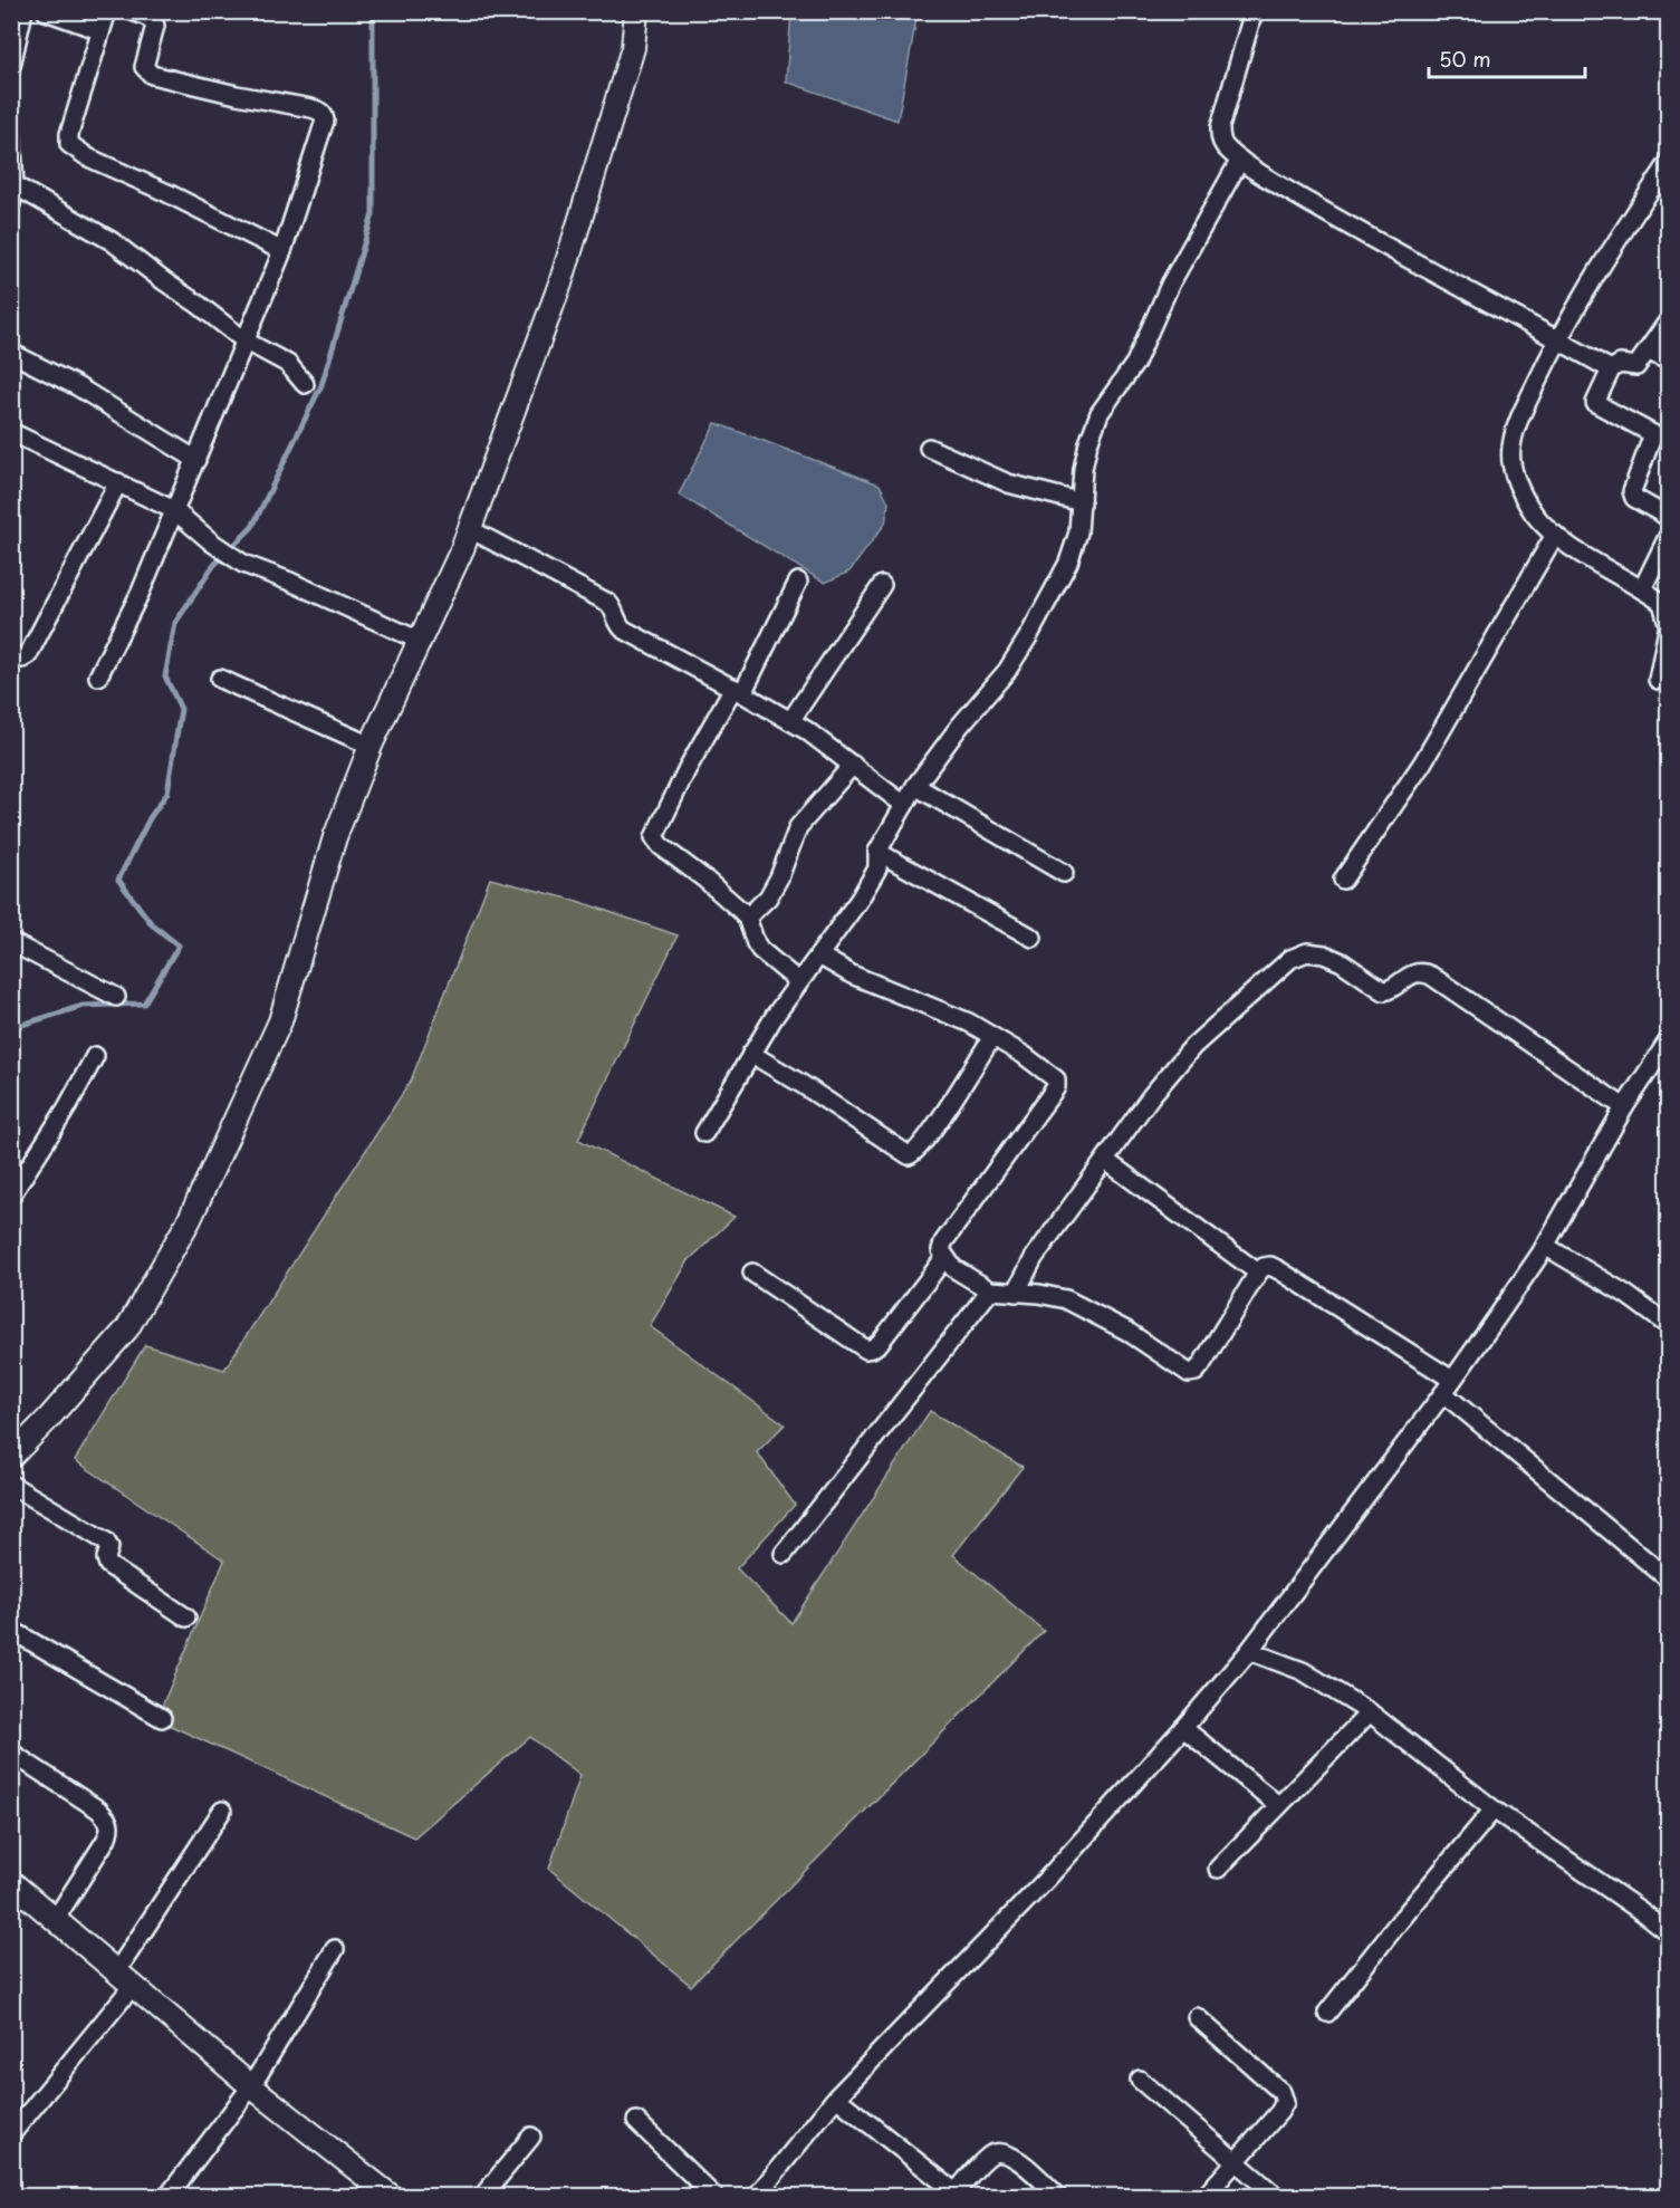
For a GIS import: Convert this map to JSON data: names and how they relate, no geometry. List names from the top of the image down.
{
  "scale_bar": "50 m"
}
